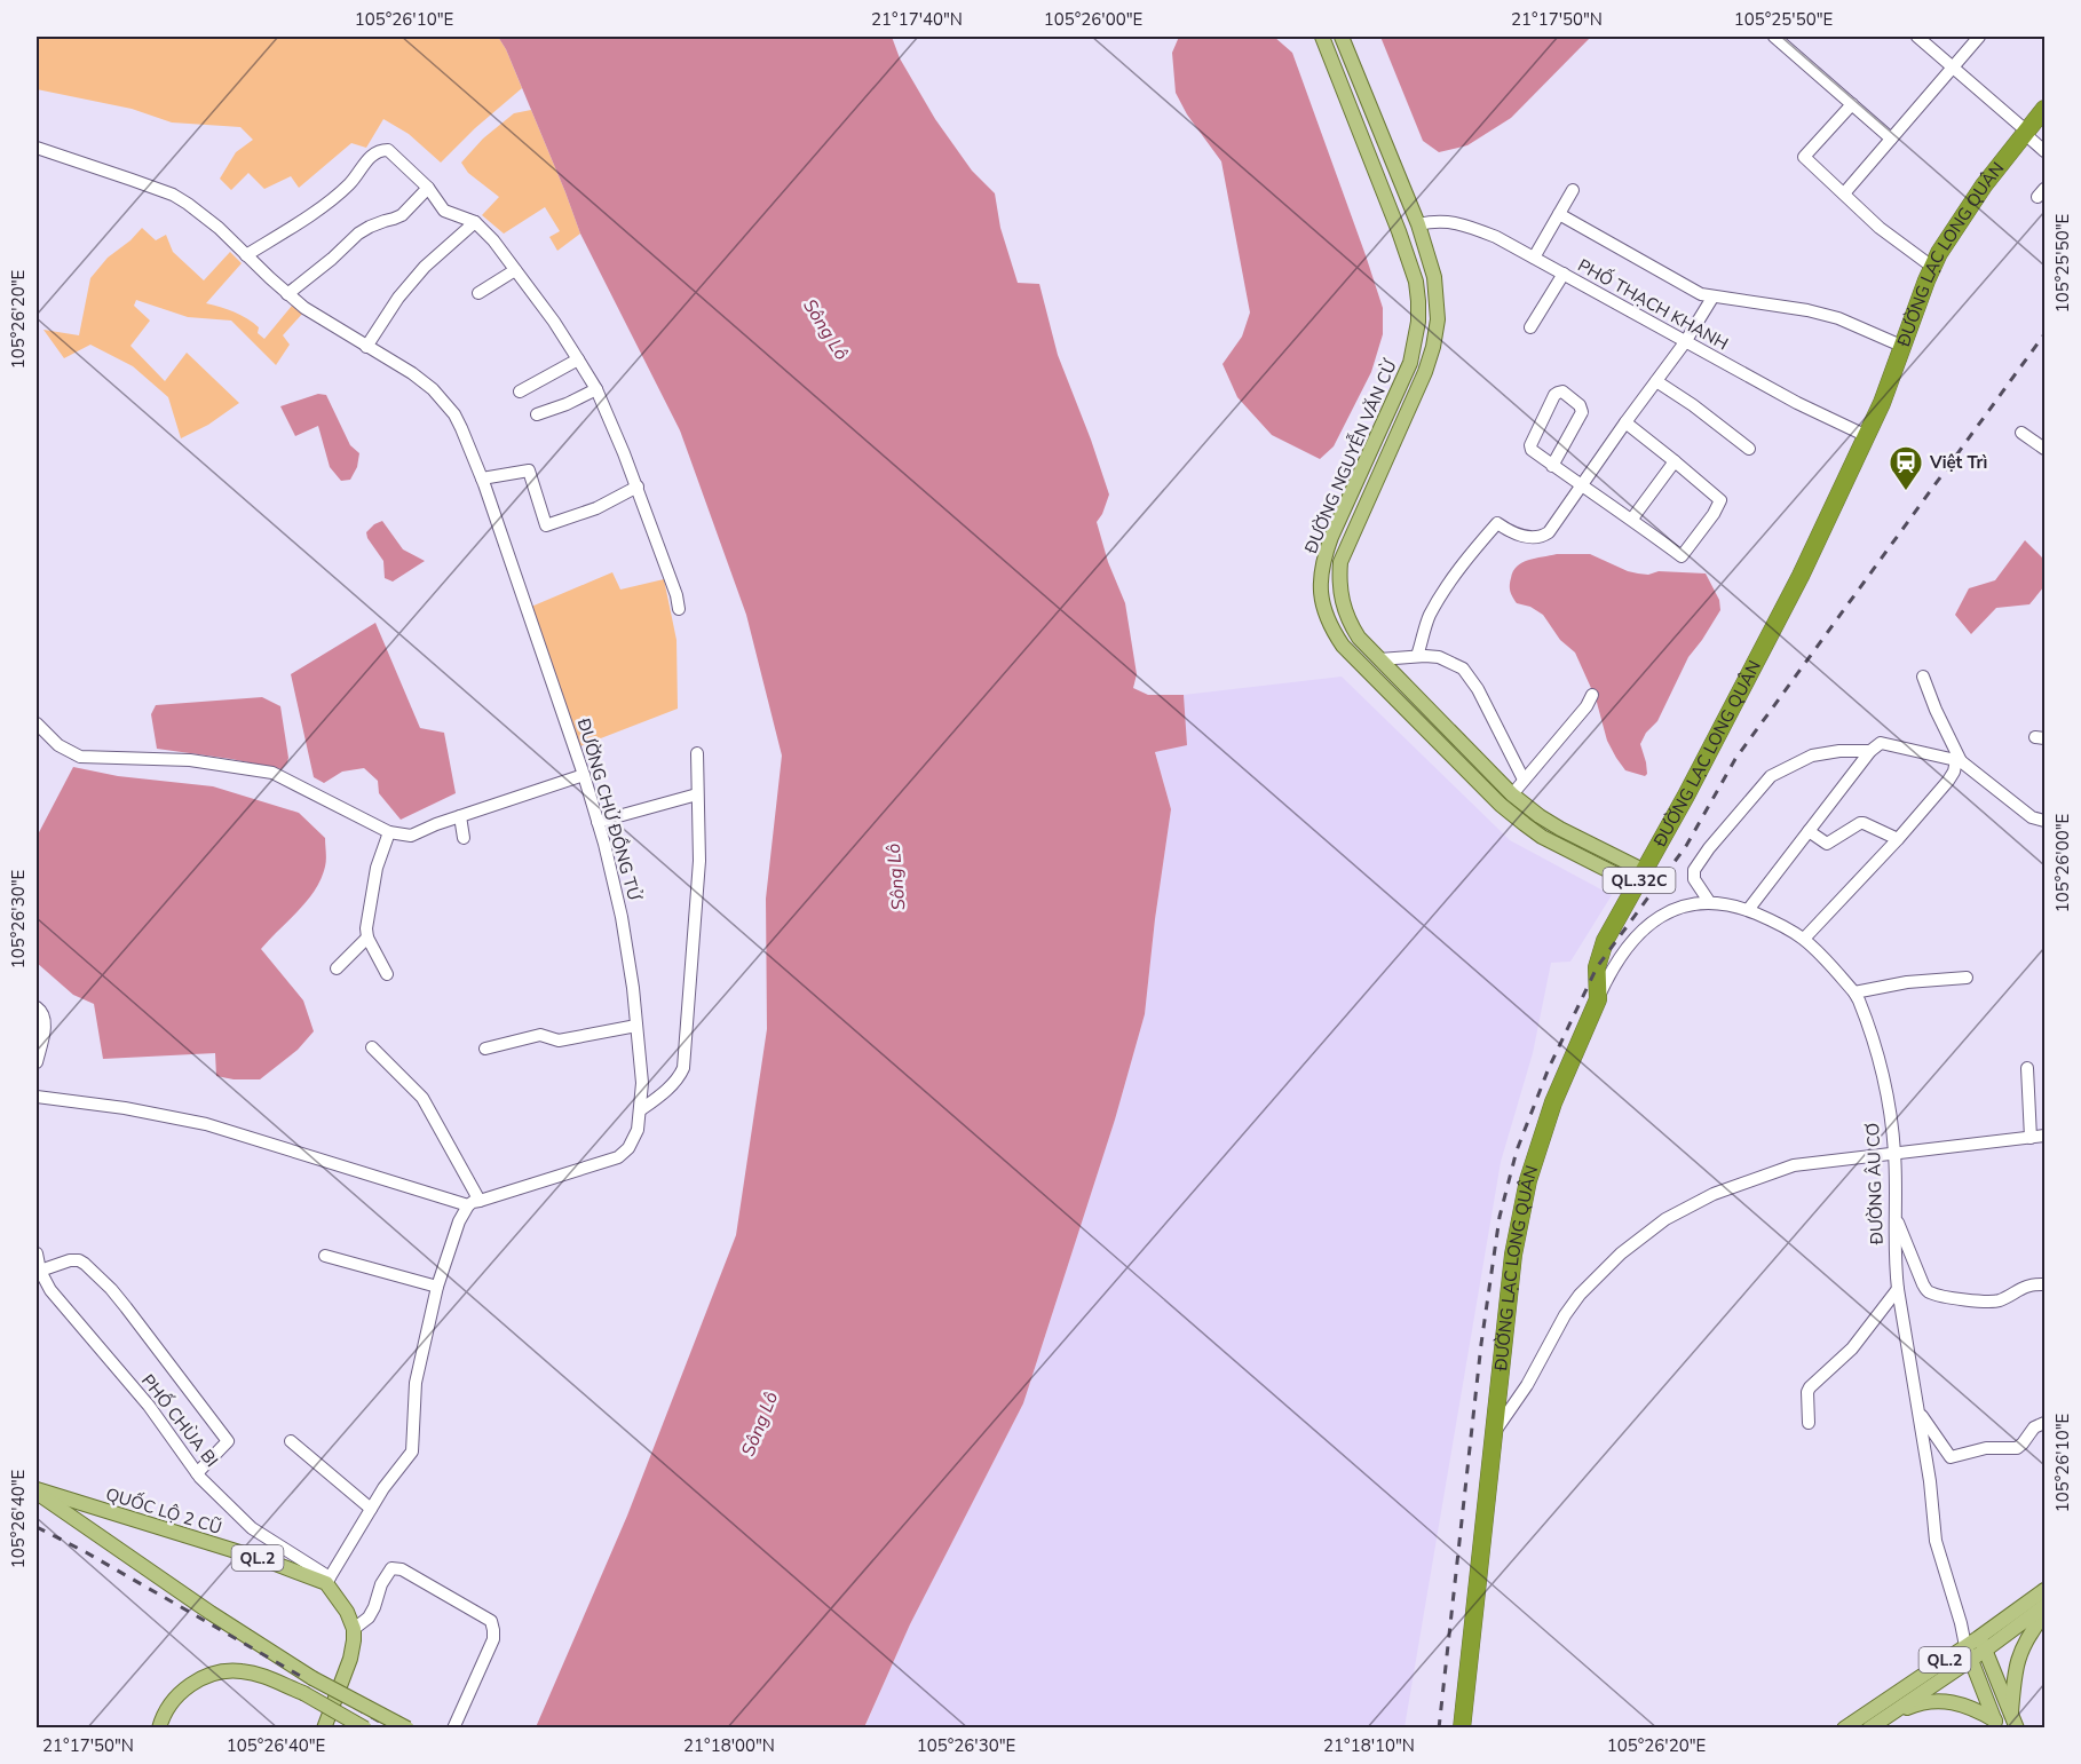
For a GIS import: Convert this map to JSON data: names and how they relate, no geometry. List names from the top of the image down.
{
  "streets": {
    "highway": ["ĐƯỜNG LẠC LONG QUÂN", "QL.32C"],
    "main road": [
      "ĐƯỜNG NGUYỄN VĂN CỪ",
      "ĐƯỜNG ÂU CƠ",
      "QUỐC LỘ 2 CŨ",
      "QL.2"
    ],
    "street": ["PHỐ THẠCH KHANH", "ĐƯỜNG CHỬ ĐỒNG TỬ", "PHỐ CHÙA BI"]
  },
  "crossings": [
    ["ĐƯỜNG LẠC LONG QUÂN", "PHỐ THẠCH KHANH"],
    ["ĐƯỜNG LẠC LONG QUÂN", "ĐƯỜNG NGUYỄN VĂN CỪ"],
    ["ĐƯỜNG LẠC LONG QUÂN", "ĐƯỜNG ÂU CƠ"],
    ["PHỐ THẠCH KHANH", "ĐƯỜNG NGUYỄN VĂN CỪ"],
    ["ĐƯỜNG ÂU CƠ", "QL.2"],
    ["PHỐ CHÙA BI", "QUỐC LỘ 2 CŨ"]
  ],
  "water": ["Sông Lô"],
  "places": {
    "station": ["Việt Trì"]
  },
  "coordinates": [
    "105°26'10\"E",
    "21°17'40\"N",
    "105°26'00\"E",
    "21°17'50\"N",
    "105°25'50\"E",
    "105°26'20\"E",
    "105°26'30\"E",
    "105°26'40\"E",
    "21°18'00\"N",
    "21°18'10\"N"
  ]
}
